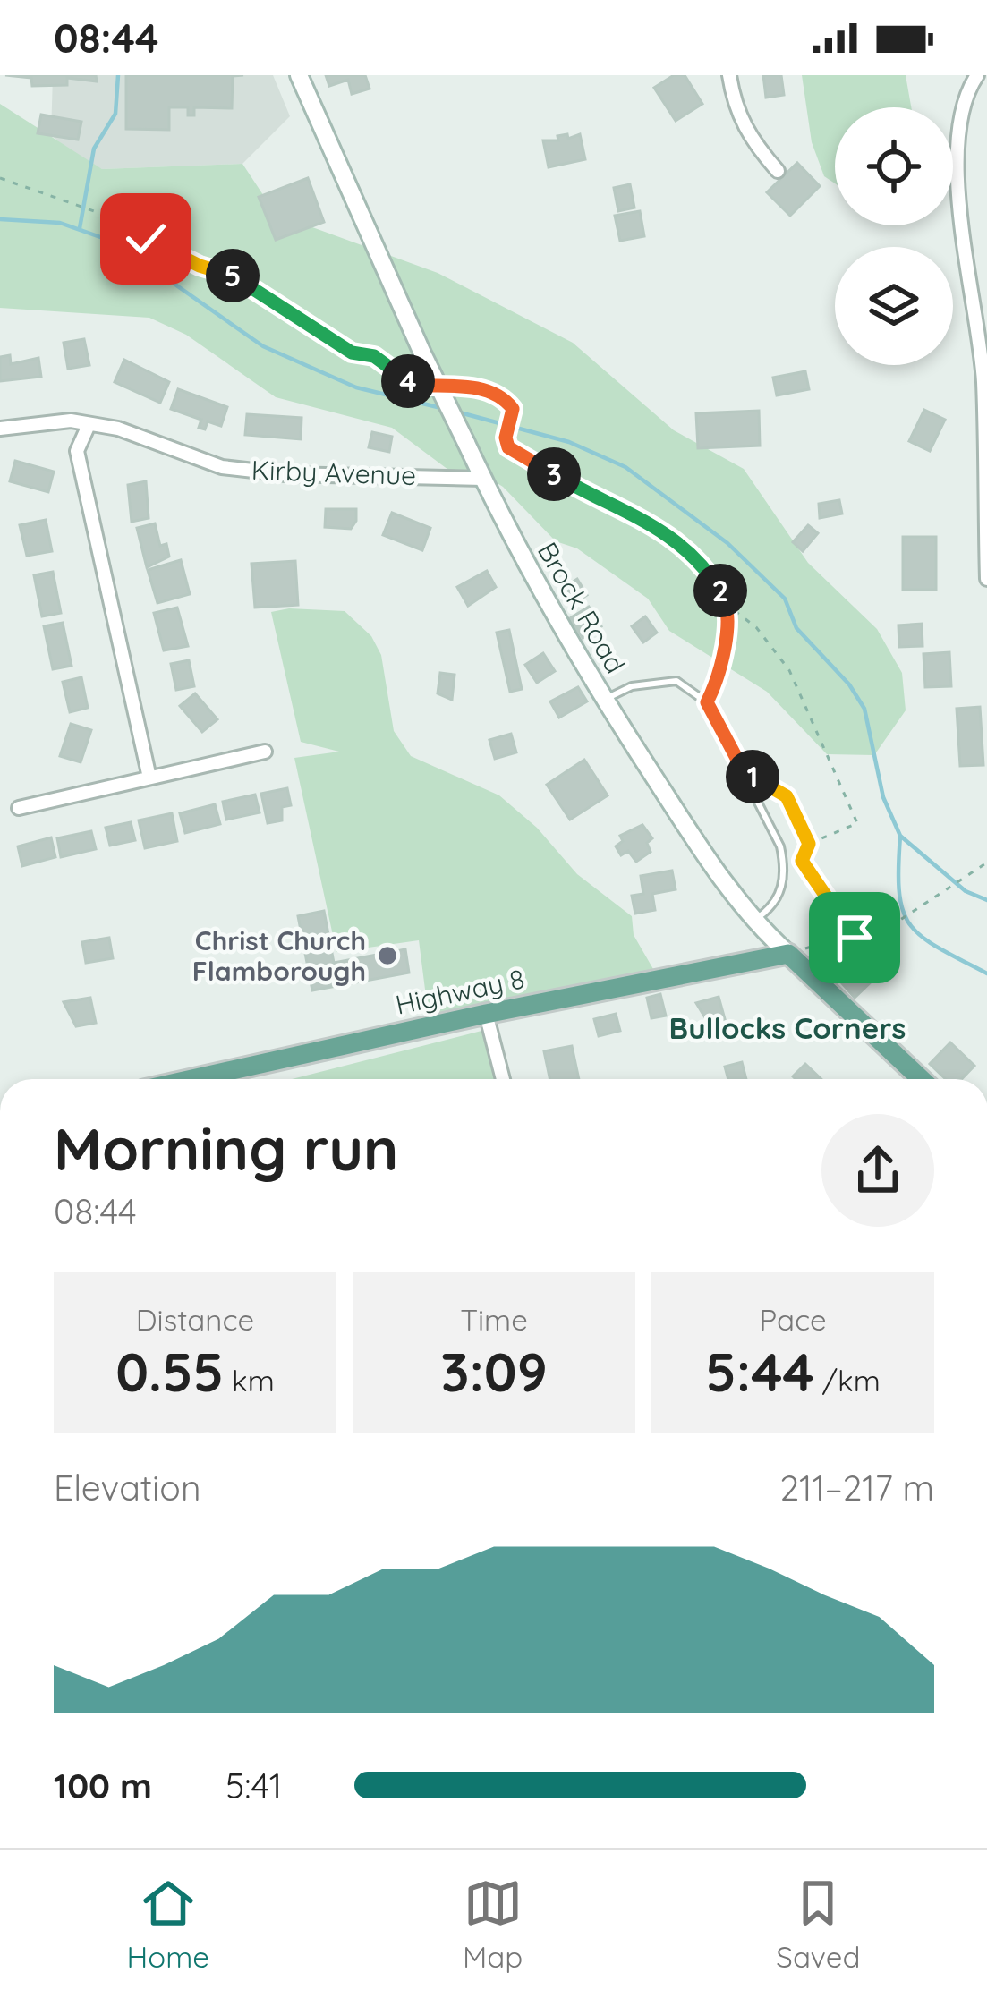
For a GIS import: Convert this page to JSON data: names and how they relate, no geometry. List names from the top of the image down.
{
  "streets": {
    "main road": ["Brock Road", "Highway 8"],
    "street": ["Kirby Avenue"]
  },
  "crossings": [
    ["Kirby Avenue", "Brock Road"],
    ["Brock Road", "Highway 8"]
  ],
  "districts": ["Bullocks Corners"],
  "places": ["Christ Church Flamborough"],
  "page": {
    "status": "08:44",
    "pins": [
      "5",
      "4",
      "3",
      "2",
      "1"
    ],
    "heading": ["Morning run", "08:44"],
    "stats": [
      ["Distance", "0.55 km"],
      ["Time", "3:09"],
      ["Pace", "5:44 /km"]
    ],
    "chart": ["Elevation", "211–217 m"],
    "list": [
      {
        "name": "100 m",
        "note": "5:41"
      }
    ],
    "tabs": ["Home", "Map", "Saved"]
  }
}
